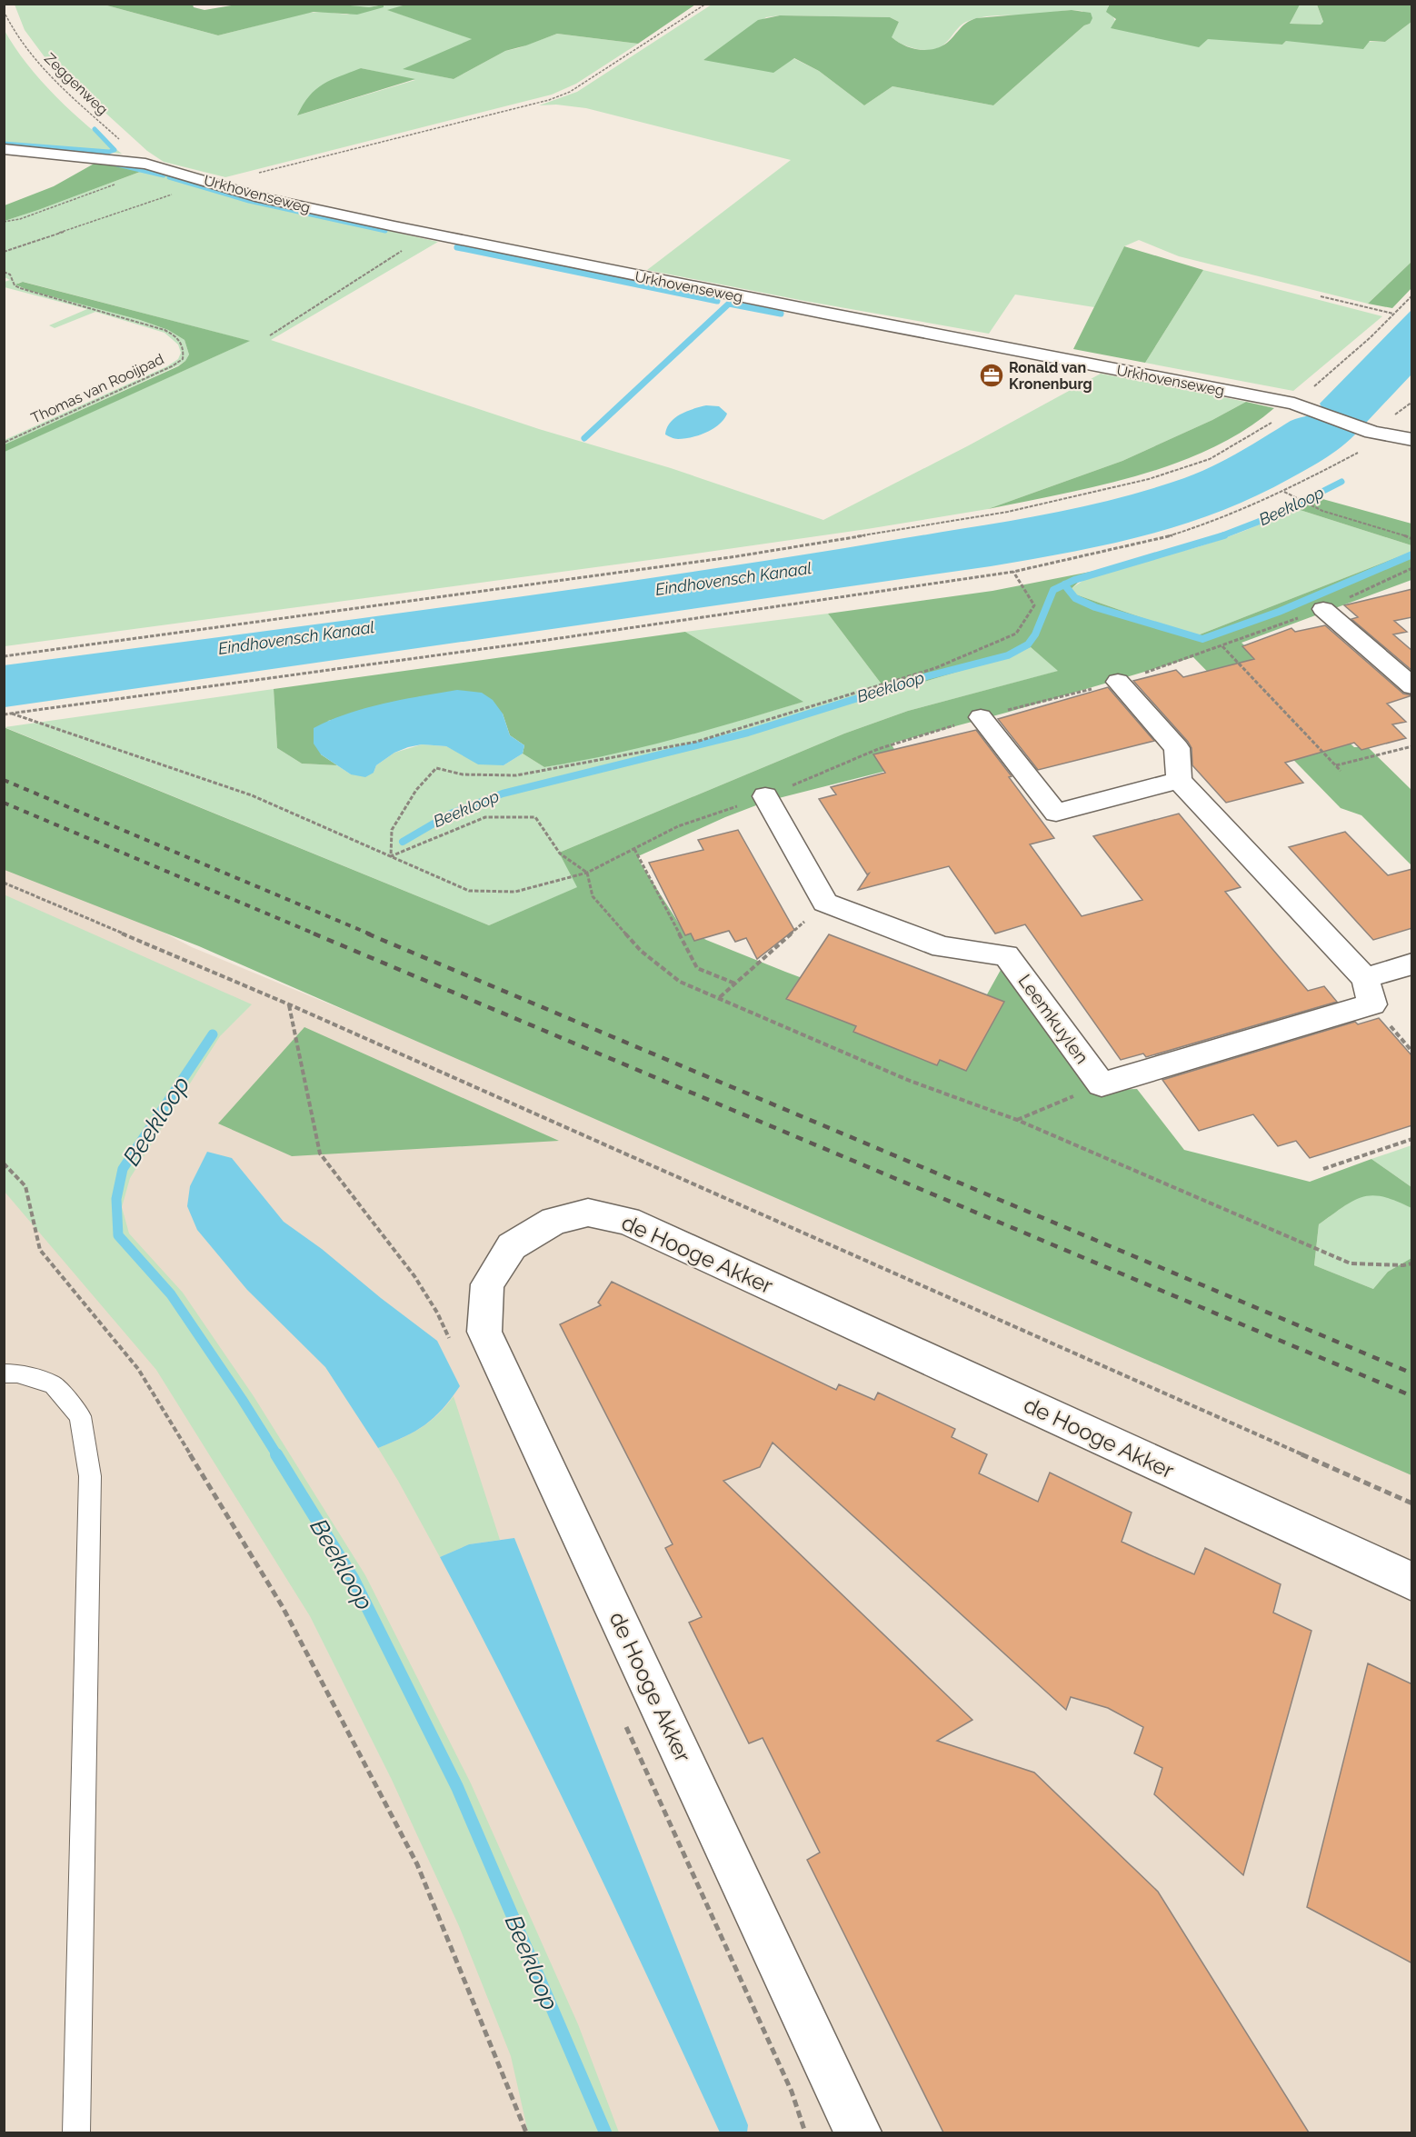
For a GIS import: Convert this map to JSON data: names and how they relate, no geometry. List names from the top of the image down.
{
  "streets": {
    "street": ["Urkhovenseweg", "Leemkuylen", "de Hooge Akker"],
    "path": ["Zeggenweg", "Thomas van Rooijpad"]
  },
  "crossings": [
    ["Zeggenweg", "Urkhovenseweg"]
  ],
  "water": ["Beekloop", "Eindhovensch Kanaal"],
  "places": {
    "office": ["Ronald van Kronenburg"]
  }
}
